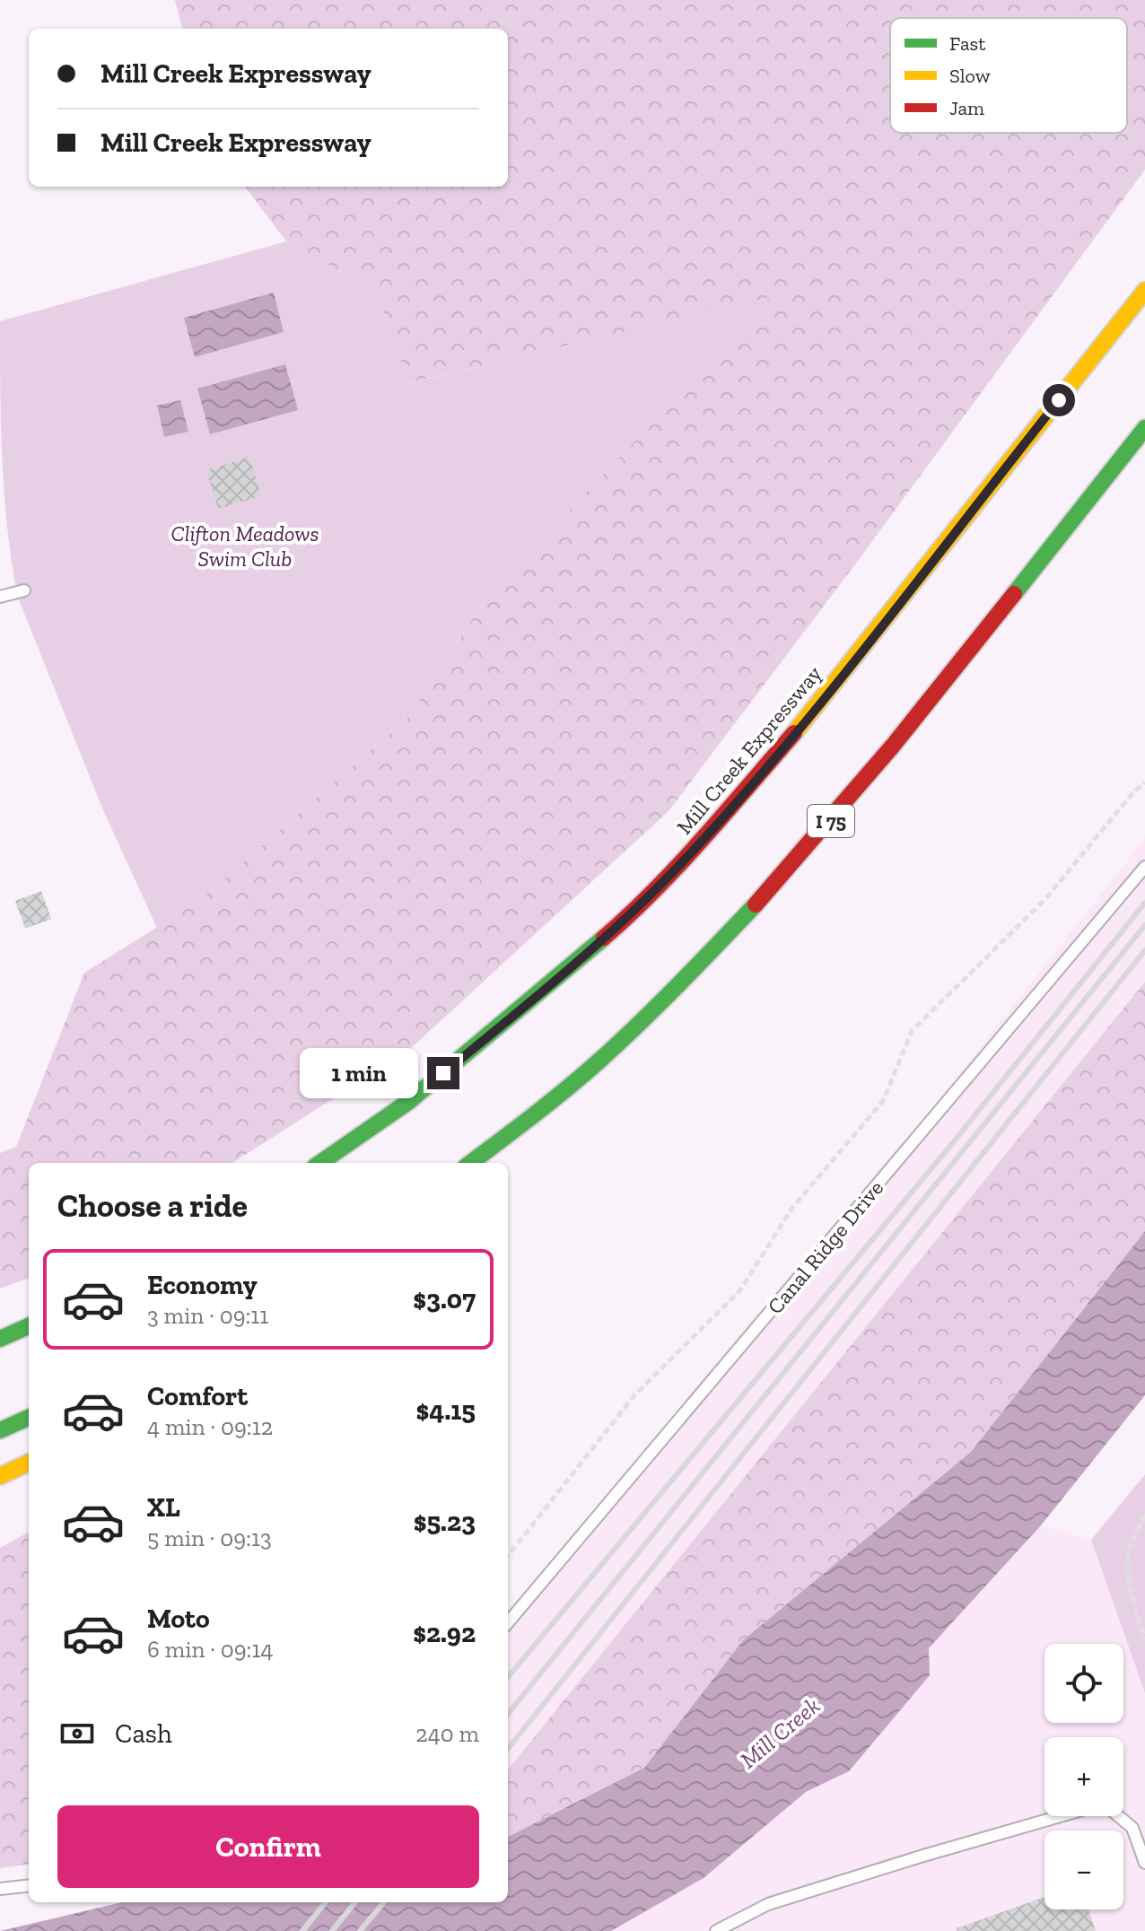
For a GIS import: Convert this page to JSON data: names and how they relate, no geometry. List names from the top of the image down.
{
  "streets": {
    "highway": ["Mill Creek Expressway", "I 75"],
    "lane": ["Canal Ridge Drive"]
  },
  "water": ["Mill Creek"],
  "parks": ["Clifton Meadows Swim Club"],
  "legend": ["Fast", "Slow", "Jam"],
  "page": {
    "banner": ["Mill Creek Expressway", "Mill Creek Expressway"],
    "bubble": "1 min",
    "heading": "Choose a ride",
    "list": [
      {
        "name": "Economy",
        "note": "3 min · 09:11",
        "value": "$3.07"
      },
      {
        "name": "Comfort",
        "note": "4 min · 09:12",
        "value": "$4.15"
      },
      {
        "name": "XL",
        "note": "5 min · 09:13",
        "value": "$5.23"
      },
      {
        "name": "Moto",
        "note": "6 min · 09:14",
        "value": "$2.92"
      }
    ],
    "map_buttons": ["+", "−"],
    "pay": ["Cash", "240 m"],
    "buttons": "Confirm"
  }
}
